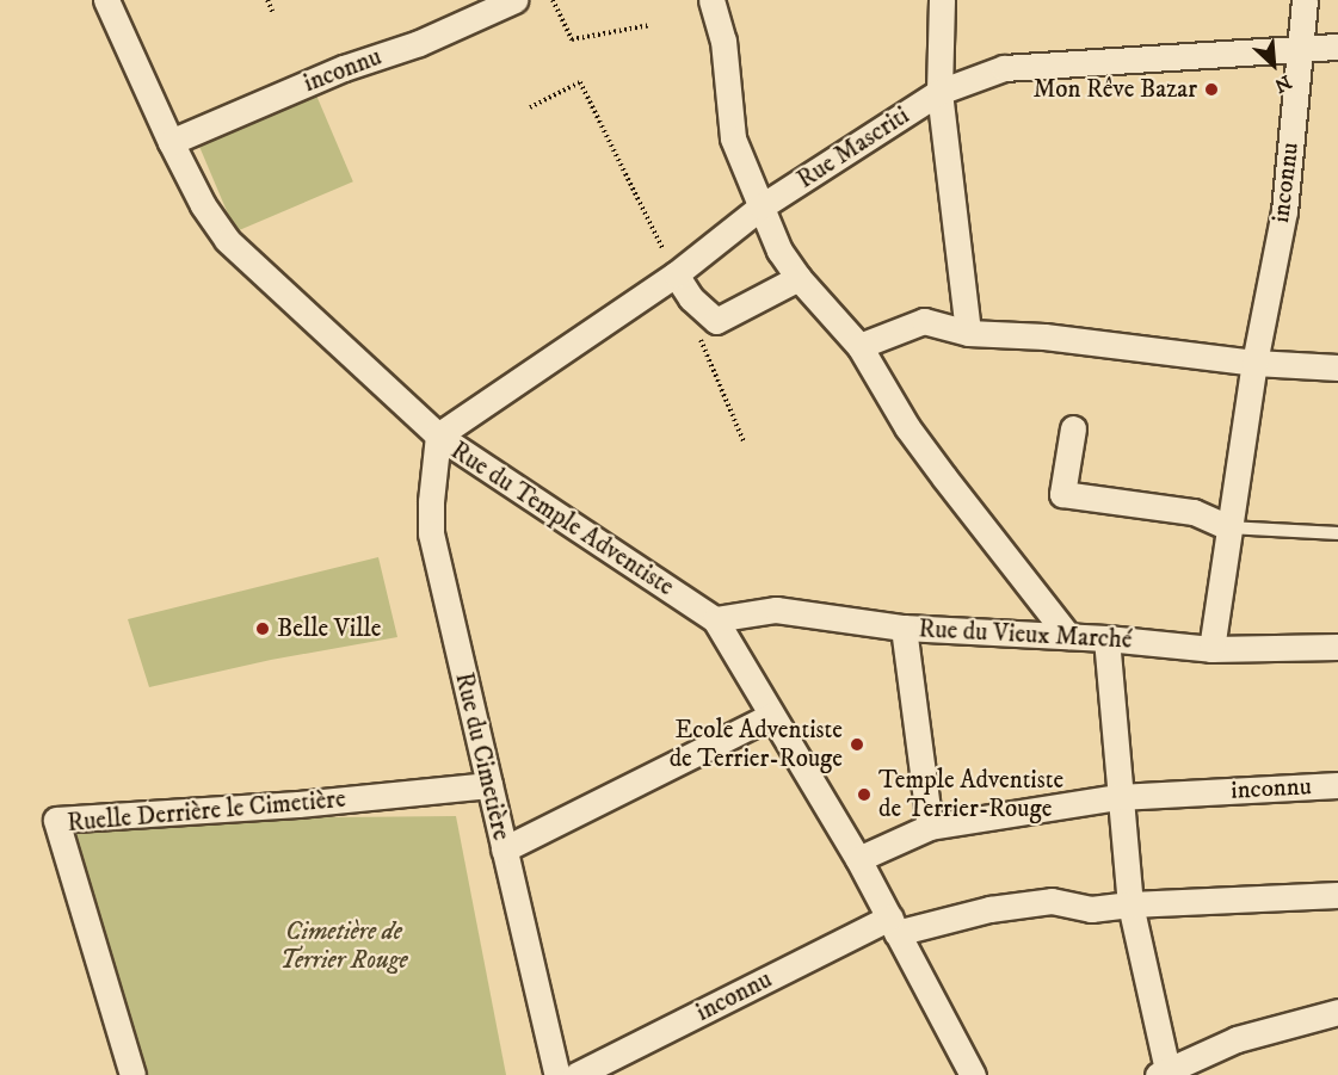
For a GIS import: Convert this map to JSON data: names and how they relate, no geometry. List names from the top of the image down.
{
  "streets": {
    "street": [
      "inconnu",
      "Rue Mascriti",
      "Rue du Temple Adventiste",
      "Rue du Vieux Marché",
      "Rue du Cimetière",
      "Ruelle Derrière le Cimetière"
    ]
  },
  "crossings": [
    ["inconnu", "Rue Mascriti"],
    ["inconnu", "Rue du Temple Adventiste"],
    ["inconnu", "Rue du Vieux Marché"],
    ["Rue Mascriti", "Rue du Temple Adventiste"],
    ["Rue Mascriti", "Rue du Cimetière"],
    ["Rue du Temple Adventiste", "Rue du Vieux Marché"],
    ["Rue du Temple Adventiste", "Rue du Cimetière"],
    ["Rue du Cimetière", "Ruelle Derrière le Cimetière"]
  ],
  "parks": ["Cimetière de Terrier Rouge"],
  "places": [
    "Mon Rêve Bazar",
    "Belle Ville",
    "Ecole Adventiste de Terrier-Rouge",
    "Temple Adventiste de Terrier-Rouge"
  ],
  "north": "bottom right"
}
